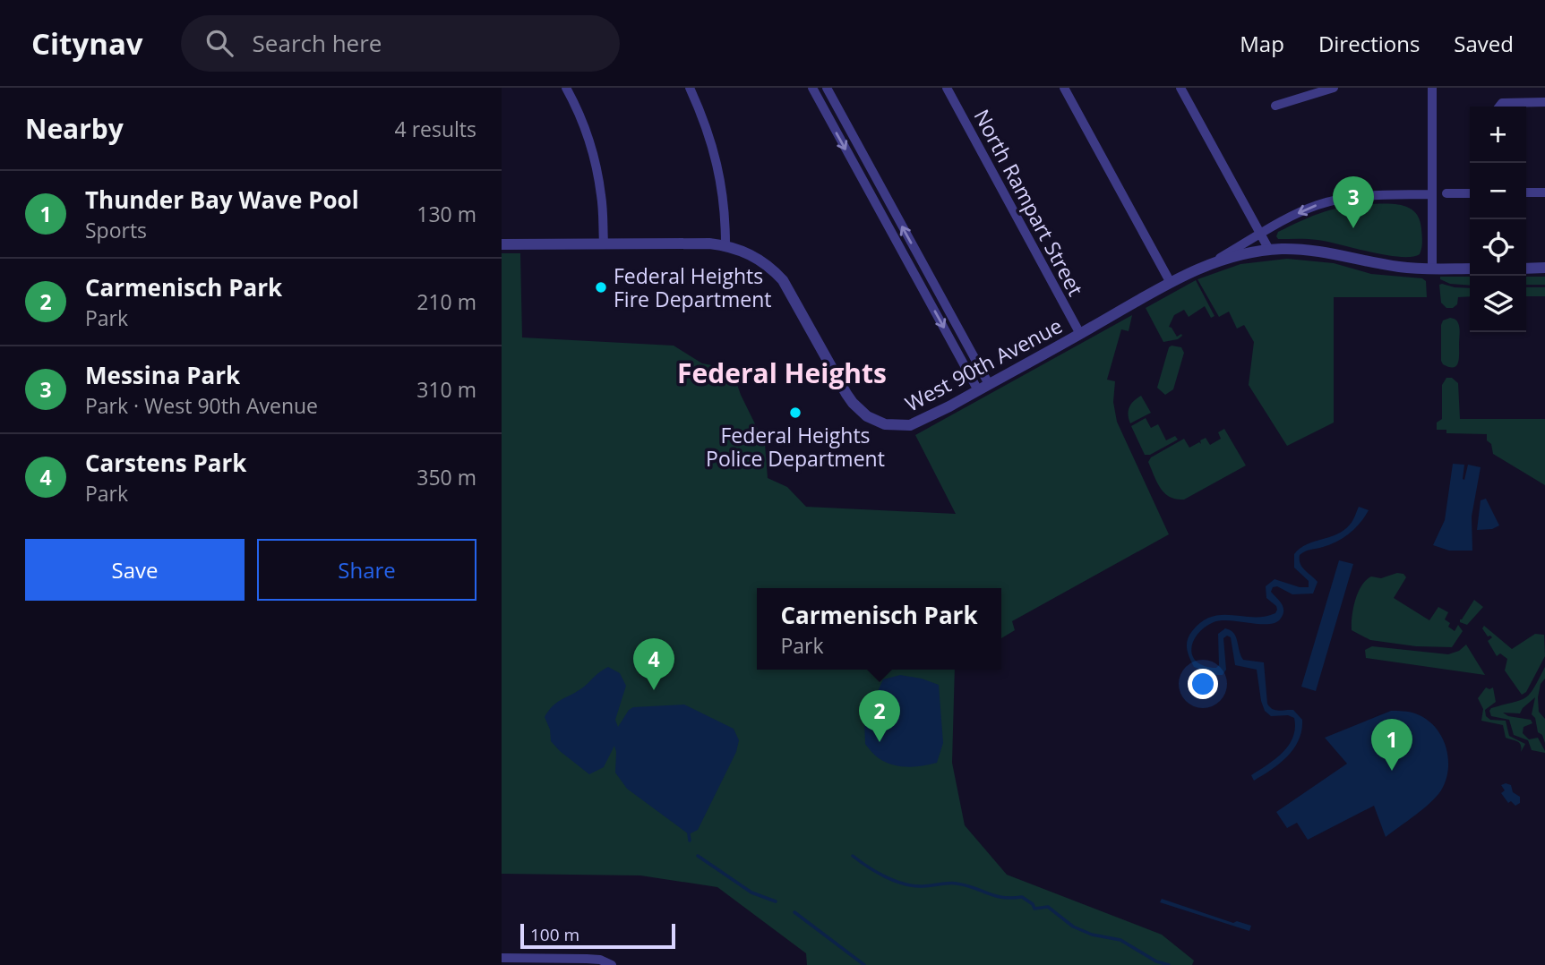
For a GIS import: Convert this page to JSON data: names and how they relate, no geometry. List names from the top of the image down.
{
  "streets": {
    "street": ["North Rampart Street", "West 90th Avenue"]
  },
  "crossings": [
    ["North Rampart Street", "West 90th Avenue"]
  ],
  "districts": ["Federal Heights"],
  "places": ["Federal Heights Fire Department", "Federal Heights Police Department"],
  "scale_bar": "100 m",
  "page": {
    "header": "Citynav",
    "search": "Search here",
    "nav": ["Map", "Directions", "Saved"],
    "heading": ["Nearby", "4 results"],
    "map_buttons": ["+", "−"],
    "list": [
      {
        "mark": "1",
        "name": "Thunder Bay Wave Pool",
        "note": "Sports",
        "value": "130 m"
      },
      {
        "mark": "2",
        "name": "Carmenisch Park",
        "note": "Park",
        "value": "210 m"
      },
      {
        "mark": "3",
        "name": "Messina Park",
        "note": "Park · West 90th Avenue",
        "value": "310 m"
      },
      {
        "mark": "4",
        "name": "Carstens Park",
        "note": "Park",
        "value": "350 m"
      }
    ],
    "pins": [
      "3",
      "4",
      "2",
      "1"
    ],
    "buttons": ["Save", "Share"],
    "popup": ["Carmenisch Park", "Park"],
    "scale": "100 m"
  }
}
